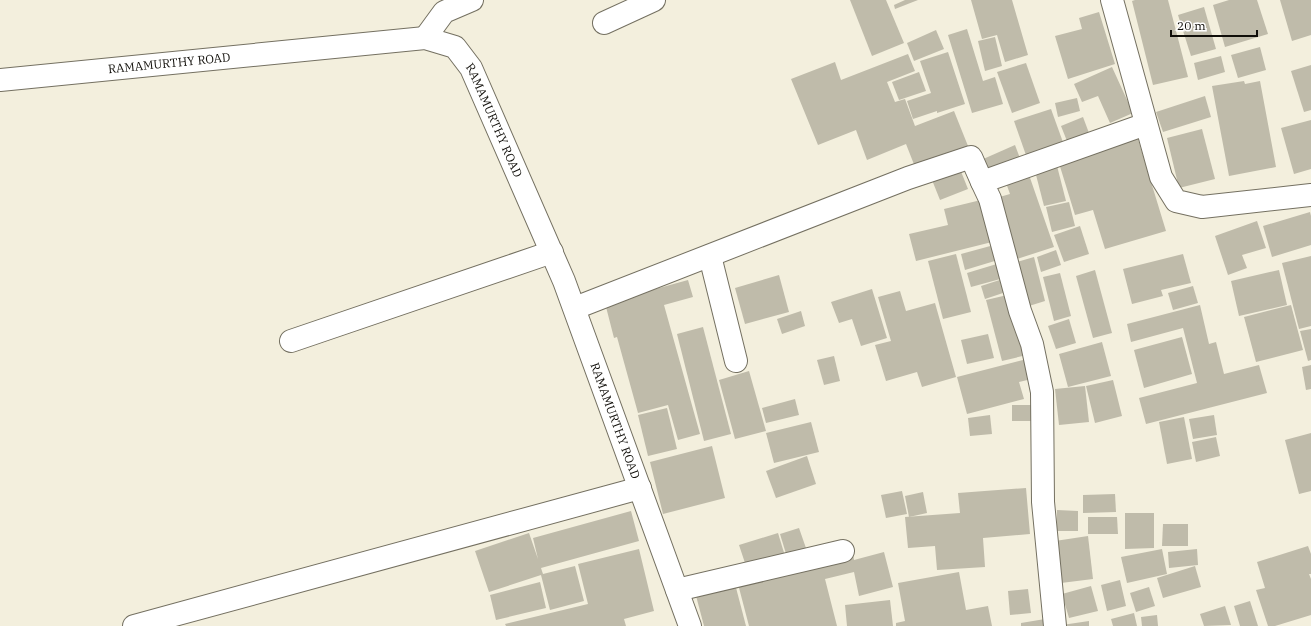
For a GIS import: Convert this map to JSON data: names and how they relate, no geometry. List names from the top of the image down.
{
  "streets": {
    "street": ["RAMAMURTHY ROAD"]
  },
  "scale_bar": "20 m"
}
